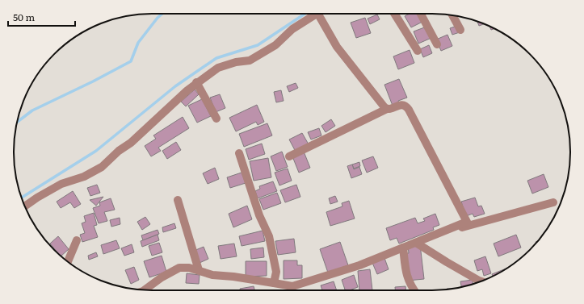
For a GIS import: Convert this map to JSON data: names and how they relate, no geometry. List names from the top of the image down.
{
  "scale_bar": "50 m"
}
